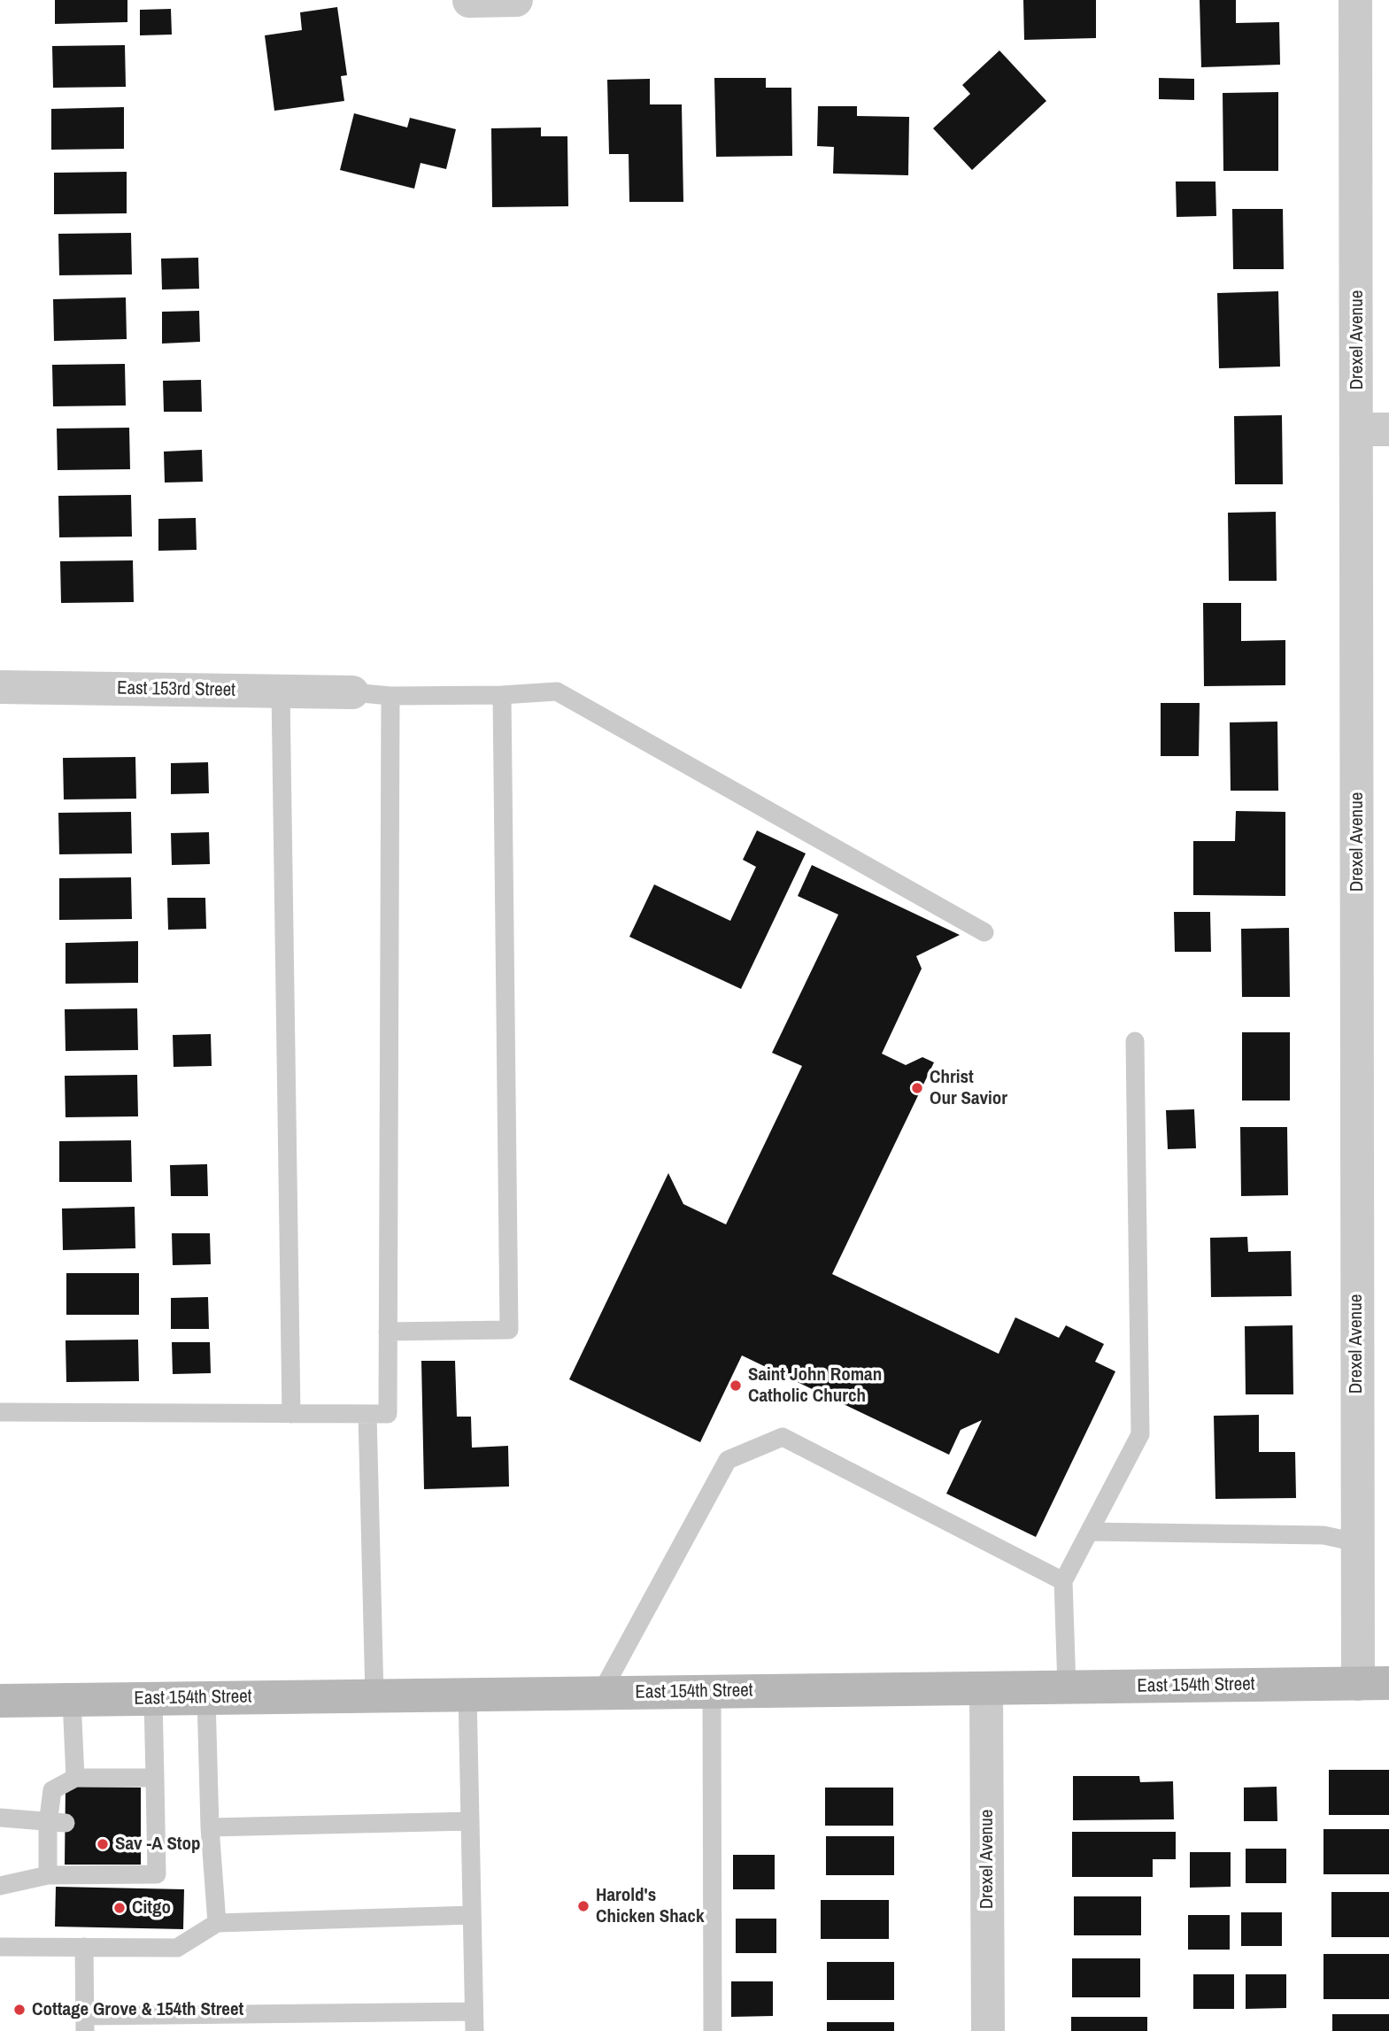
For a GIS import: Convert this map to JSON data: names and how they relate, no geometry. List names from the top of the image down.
{
  "streets": {
    "street": ["Drexel Avenue", "East 153rd Street", "East 154th Street"]
  },
  "crossings": [
    ["Drexel Avenue", "East 154th Street"]
  ],
  "places": [
    "Christ Our Savior",
    "Saint John Roman Catholic Church",
    "Sav -A Stop",
    "Harold's Chicken Shack",
    "Citgo",
    "Cottage Grove & 154th Street"
  ]
}
